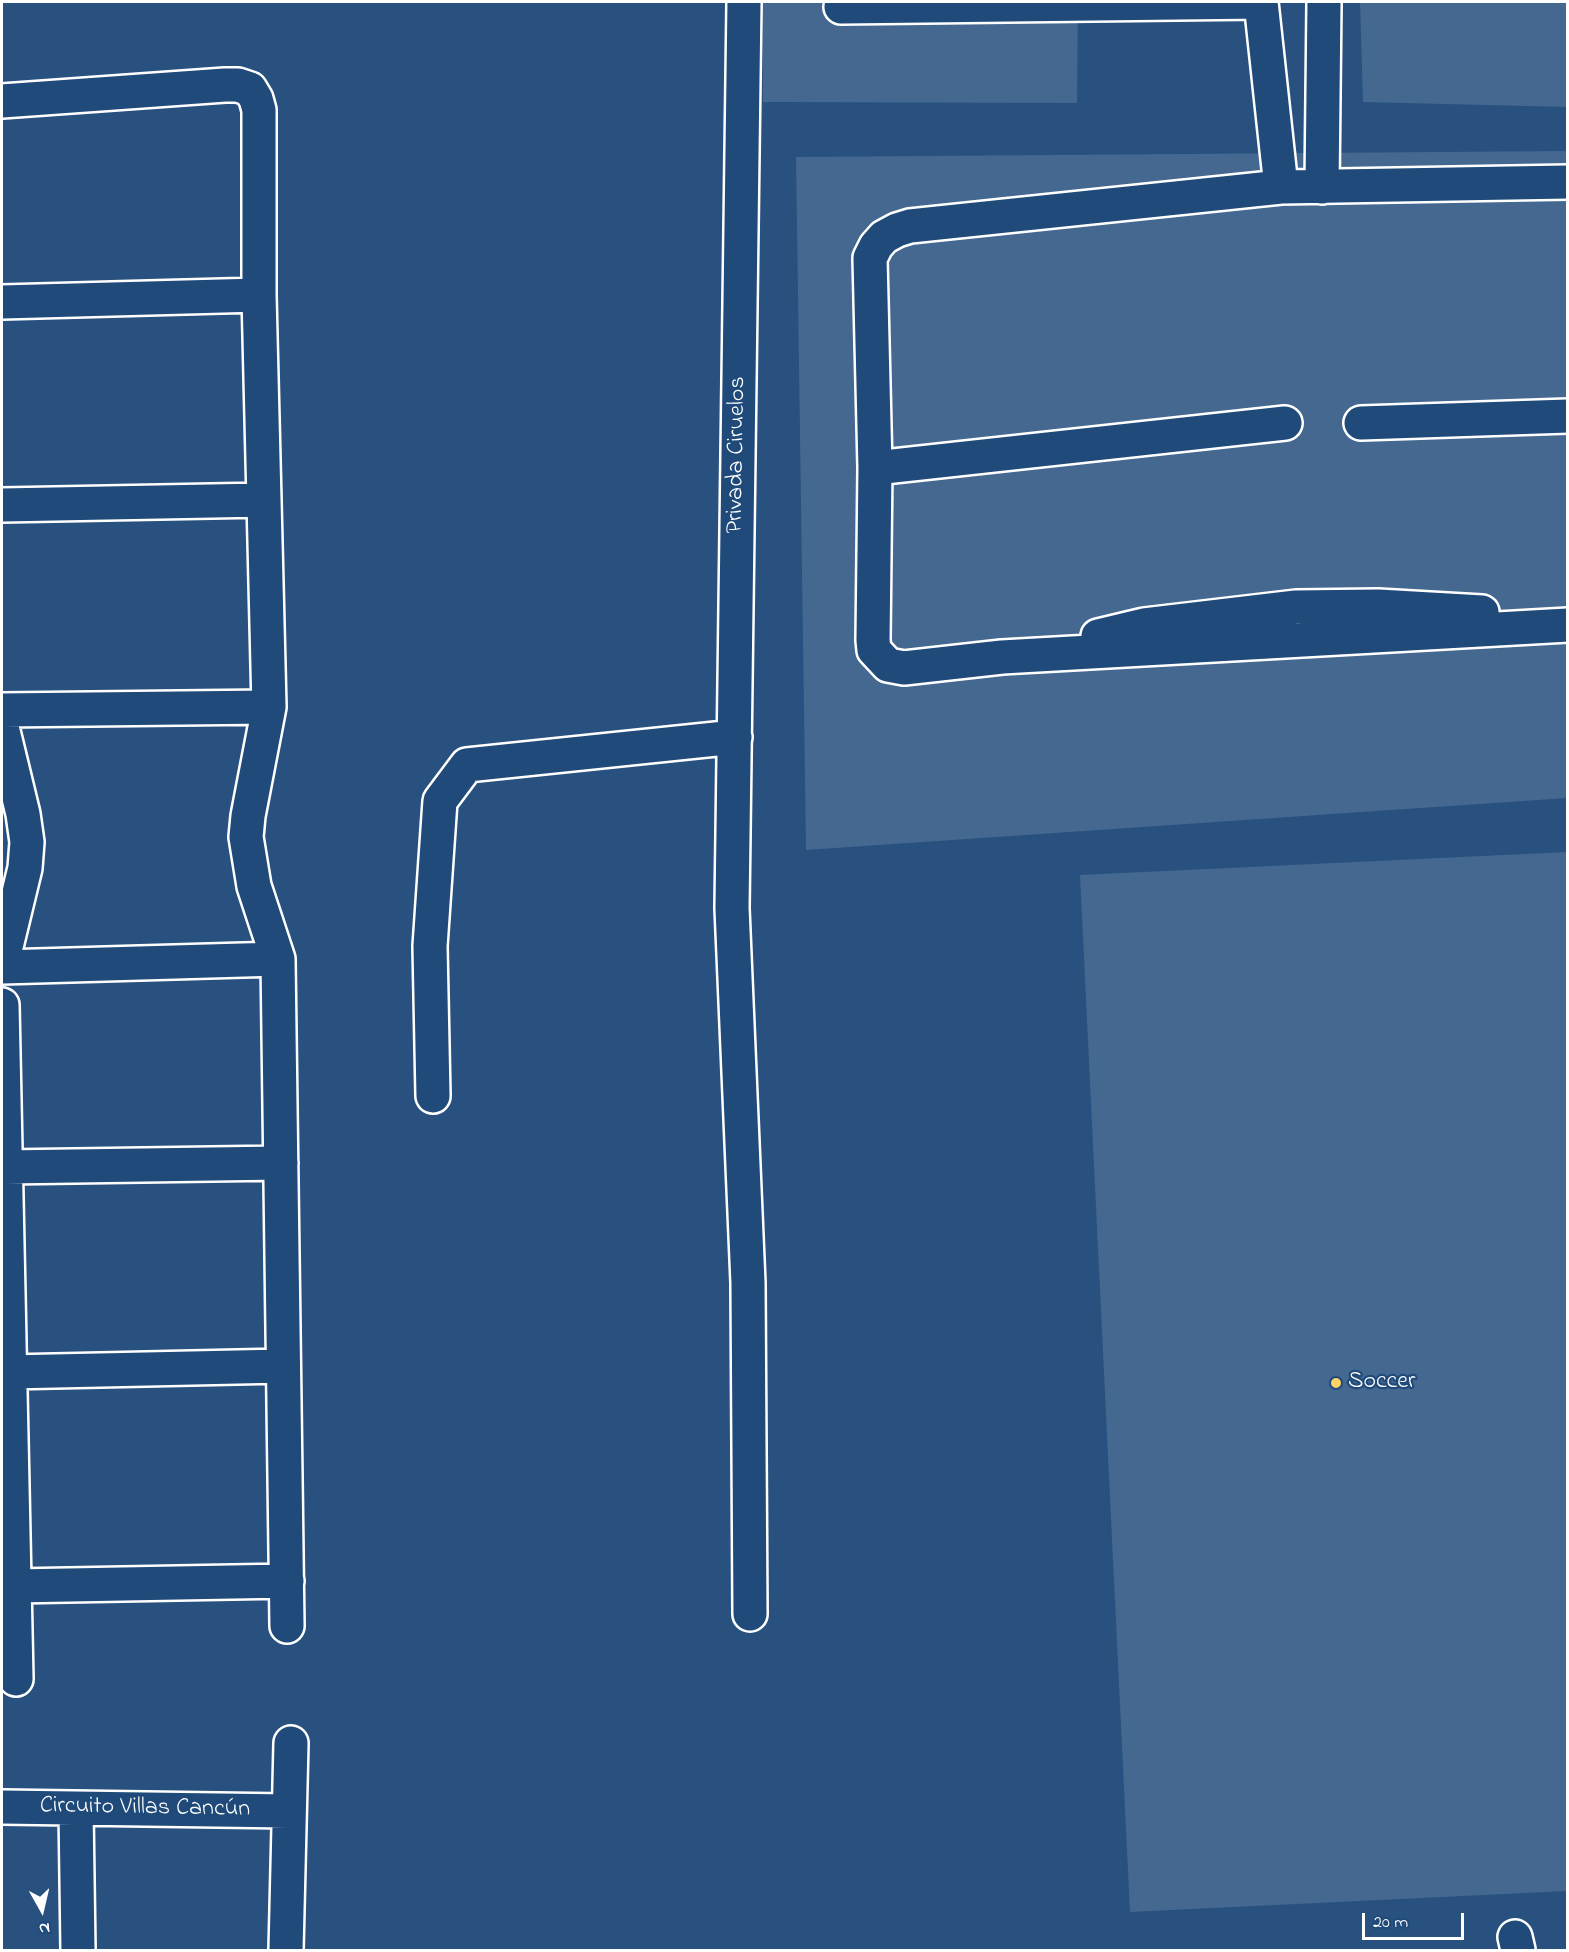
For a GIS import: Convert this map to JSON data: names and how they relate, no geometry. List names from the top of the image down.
{
  "streets": {
    "street": ["Privada Ciruelos", "Circuito Villas Cancún"]
  },
  "places": ["Soccer"],
  "scale_bar": "20 m",
  "north": "bottom"
}
